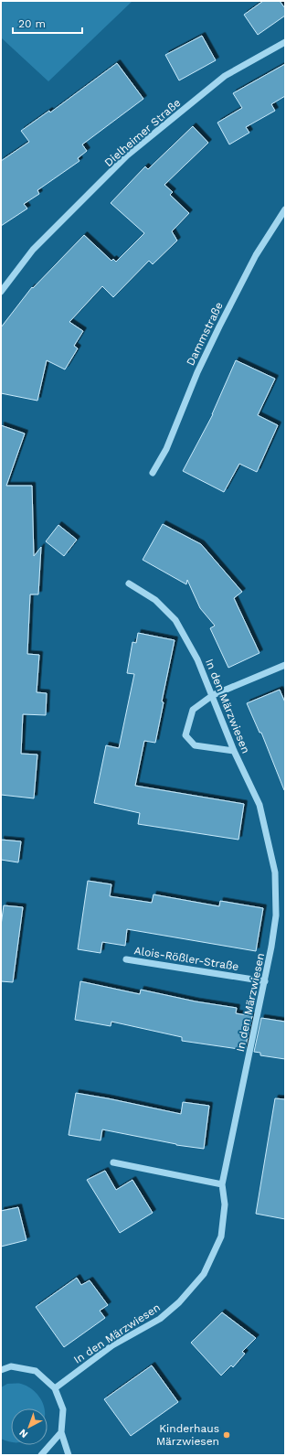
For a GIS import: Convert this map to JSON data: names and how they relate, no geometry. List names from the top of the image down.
{
  "streets": {
    "street": [
      "Dielheimer Straße",
      "Dammstraße",
      "In den Märzwiesen",
      "Alois-Rößler-Straße"
    ]
  },
  "crossings": [
    ["In den Märzwiesen", "Alois-Rößler-Straße"]
  ],
  "places": ["Kinderhaus Märzwiesen"],
  "scale_bar": "20 m",
  "north": "bottom left"
}
